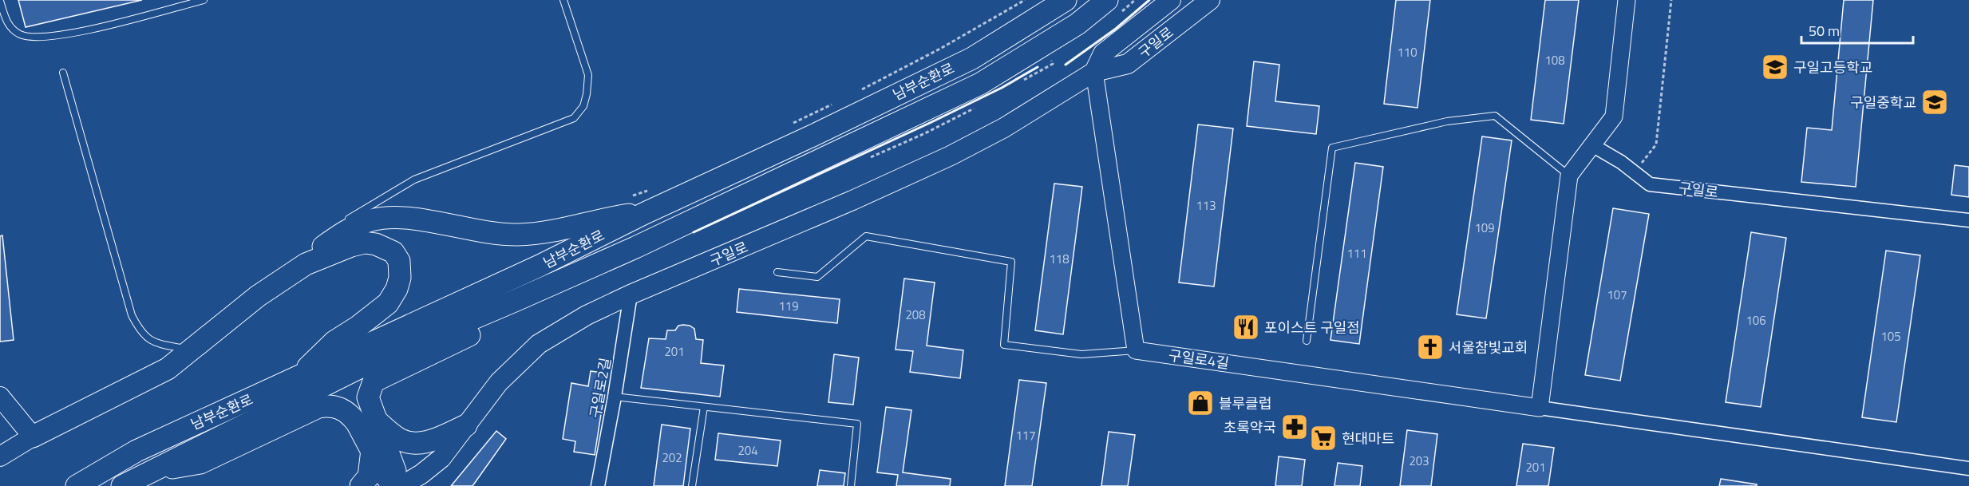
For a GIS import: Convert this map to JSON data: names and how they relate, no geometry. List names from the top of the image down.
{
  "streets": {
    "main road": ["구일로", "남부순환로"],
    "street": ["구일로4길", "구일로2길"]
  },
  "crossings": [
    ["구일로", "구일로2길"]
  ],
  "places": {
    "school or university": ["구일고등학교", "구일중학교"],
    "restaurant": ["포이스트 구일점"],
    "church": ["서울참빛교회"],
    "shop": ["블루클럽"],
    "pharmacy": ["초록약국"],
    "supermarket": ["현대마트"]
  },
  "house_numbers": [
    "110",
    "108",
    "113",
    "109",
    "111",
    "118",
    "107",
    "119",
    "208",
    "106",
    "105",
    "201",
    "117",
    "204",
    "202",
    "203",
    "201"
  ],
  "scale_bar": "50 m"
}
